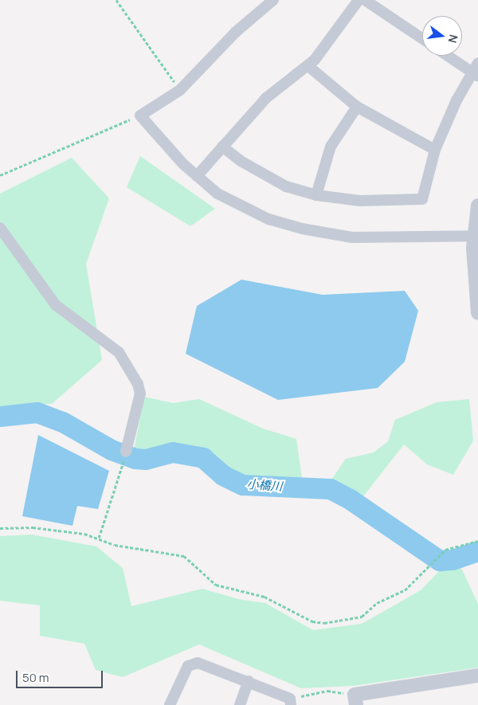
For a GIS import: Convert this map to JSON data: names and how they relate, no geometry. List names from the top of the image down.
{
  "water": ["小橋川"],
  "scale_bar": "50 m",
  "north": "right"
}
